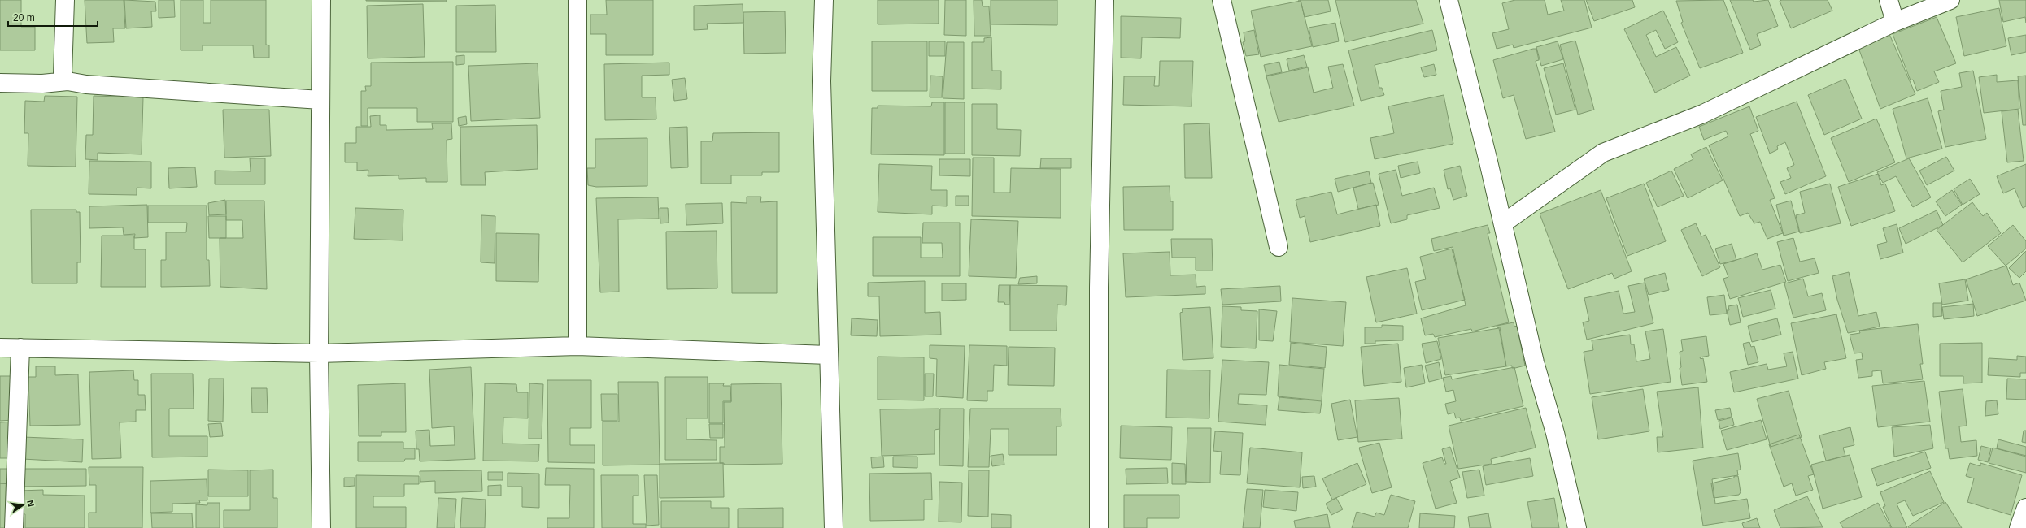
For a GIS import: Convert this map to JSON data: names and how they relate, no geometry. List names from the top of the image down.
{
  "scale_bar": "20 m",
  "north": "right"
}
